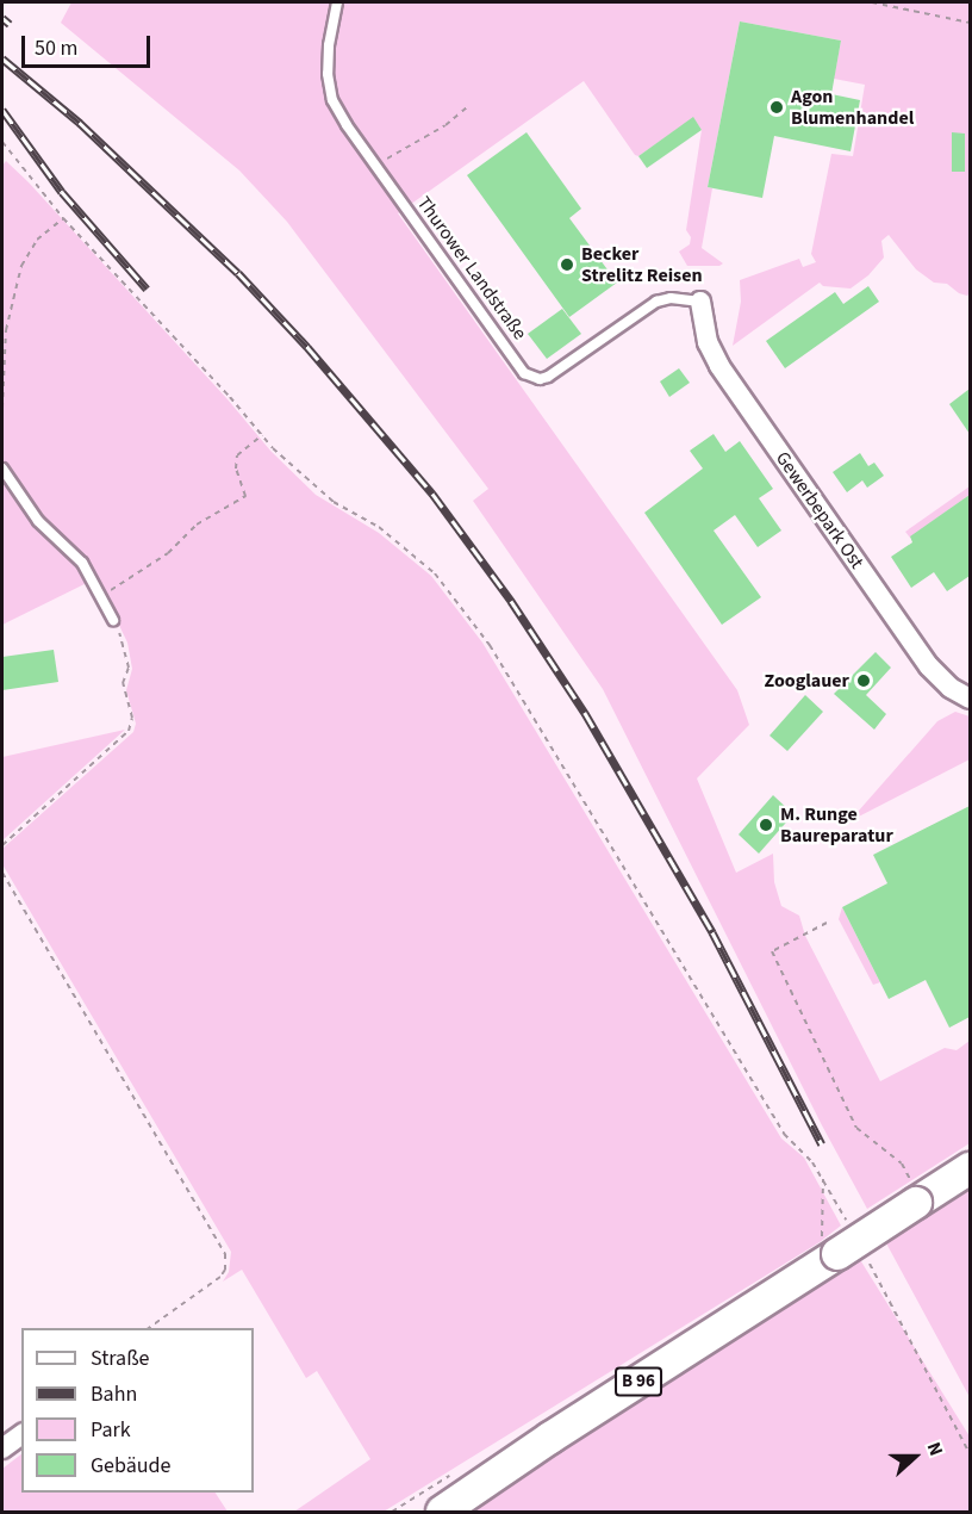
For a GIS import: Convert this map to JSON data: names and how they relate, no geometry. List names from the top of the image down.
{
  "streets": {
    "main road": ["B 96"],
    "street": ["Gewerbepark Ost"],
    "lane": ["Thurower Landstraße"]
  },
  "crossings": [
    ["Thurower Landstraße", "Gewerbepark Ost"]
  ],
  "places": [
    "Agon Blumenhandel",
    "Becker Strelitz Reisen",
    "Zooglauer",
    "M. Runge Baureparatur"
  ],
  "legend": [
    "Straße",
    "Bahn",
    "Park",
    "Gebäude"
  ],
  "scale_bar": "50 m",
  "north": "right"
}
